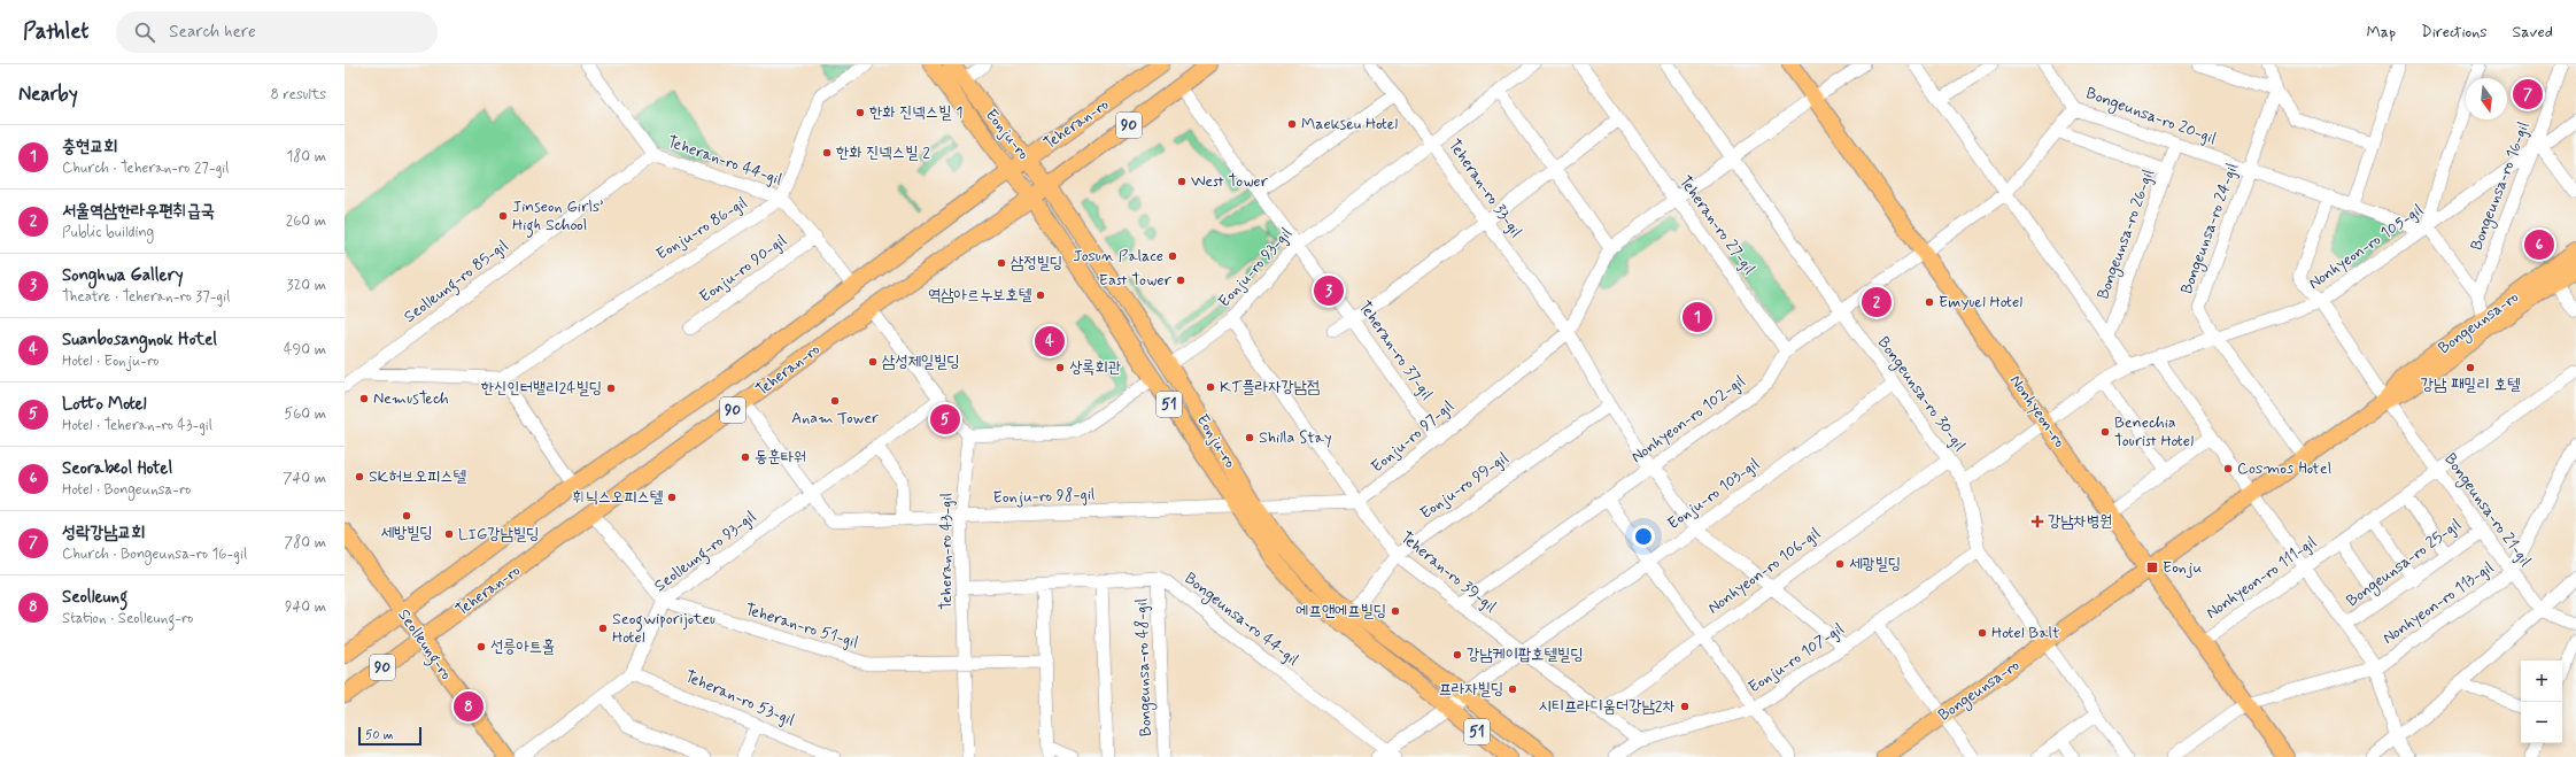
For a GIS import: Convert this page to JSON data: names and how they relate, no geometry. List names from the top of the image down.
{
  "streets": {
    "main road": [
      "Teheran-ro",
      "90",
      "Eonju-ro",
      "Bongeunsa-ro",
      "51",
      "Nonhyeon-ro",
      "Seolleung-ro"
    ],
    "street": [
      "Bongeunsa-ro 20-gil",
      "Teheran-ro 44-gil",
      "Bongeunsa-ro 16-gil",
      "Teheran-ro 33-gil",
      "Teheran-ro 27-gil",
      "Eonju-ro 86-gil",
      "Bongeunsa-ro 24-gil",
      "Bongeunsa-ro 26-gil",
      "Nonhyeon-ro 105-gil",
      "Eonju-ro 93-gil",
      "Eonju-ro 90-gil",
      "Seolleung-ro 85-gil",
      "Teheran-ro 37-gil",
      "Bongeunsa-ro 30-gil",
      "Nonhyeon-ro 102-gil",
      "Eonju-ro 97-gil",
      "Eonju-ro 99-gil",
      "Eonju-ro 103-gil",
      "Eonju-ro 98-gil",
      "Bongeunsa-ro 21-gil",
      "Seolleung-ro 93-gil",
      "Teheran-ro 43-gil",
      "Bongeunsa-ro 25-gil",
      "Nonhyeon-ro 106-gil",
      "Teheran-ro 39-gil",
      "Nonhyeon-ro 111-gil",
      "Nonhyeon-ro 113-gil",
      "Bongeunsa-ro 44-gil",
      "Teheran-ro 51-gil",
      "Eonju-ro 107-gil",
      "Bongeunsa-ro 48-gil",
      "Teheran-ro 53-gil"
    ]
  },
  "crossings": [
    ["Bongeunsa-ro 20-gil", "Bongeunsa-ro 24-gil"],
    ["Bongeunsa-ro 20-gil", "Bongeunsa-ro 26-gil"],
    ["Bongeunsa-ro 20-gil", "Nonhyeon-ro 105-gil"],
    ["Bongeunsa-ro 20-gil", "Nonhyeon-ro 102-gil"],
    ["Bongeunsa-ro 20-gil", "Bongeunsa-ro 21-gil"],
    ["Teheran-ro", "Eonju-ro"],
    ["Teheran-ro", "Teheran-ro 44-gil"],
    ["Teheran-ro", "Teheran-ro 37-gil"],
    ["Teheran-ro", "Seolleung-ro"],
    ["Eonju-ro", "Eonju-ro 93-gil"],
    ["Eonju-ro", "Eonju-ro 99-gil"],
    ["Eonju-ro", "Eonju-ro 103-gil"],
    ["Eonju-ro", "Eonju-ro 98-gil"],
    ["Teheran-ro 44-gil", "Eonju-ro 86-gil"],
    ["Teheran-ro 44-gil", "Eonju-ro 90-gil"],
    ["Teheran-ro 44-gil", "Seolleung-ro 85-gil"],
    ["Bongeunsa-ro 16-gil", "Nonhyeon-ro 105-gil"],
    ["Teheran-ro 33-gil", "Eonju-ro 93-gil"],
    ["Teheran-ro 33-gil", "Nonhyeon-ro 102-gil"],
    ["Teheran-ro 33-gil", "Eonju-ro 97-gil"],
    ["Teheran-ro 33-gil", "Eonju-ro 99-gil"],
    ["Teheran-ro 33-gil", "Eonju-ro 103-gil"],
    ["Teheran-ro 33-gil", "Nonhyeon-ro 106-gil"],
    ["Teheran-ro 33-gil", "Eonju-ro 107-gil"],
    ["Teheran-ro 27-gil", "Nonhyeon-ro 102-gil"],
    ["Bongeunsa-ro 24-gil", "Nonhyeon-ro 105-gil"],
    ["Bongeunsa-ro 24-gil", "Bongeunsa-ro"],
    ["Bongeunsa-ro 26-gil", "Nonhyeon-ro 105-gil"],
    ["Bongeunsa-ro 26-gil", "Nonhyeon-ro 102-gil"],
    ["Nonhyeon-ro 105-gil", "Nonhyeon-ro"],
    ["Nonhyeon-ro 105-gil", "Bongeunsa-ro 21-gil"],
    ["Eonju-ro 93-gil", "Teheran-ro 37-gil"],
    ["Eonju-ro 93-gil", "Teheran-ro 39-gil"],
    ["Bongeunsa-ro", "Bongeunsa-ro 30-gil"],
    ["Bongeunsa-ro", "Nonhyeon-ro"],
    ["Bongeunsa-ro", "Bongeunsa-ro 21-gil"],
    ["Bongeunsa-ro", "Bongeunsa-ro 25-gil"],
    ["Teheran-ro 37-gil", "Eonju-ro 97-gil"],
    ["Bongeunsa-ro 30-gil", "Nonhyeon-ro 102-gil"],
    ["Bongeunsa-ro 30-gil", "Eonju-ro 103-gil"],
    ["Bongeunsa-ro 30-gil", "Nonhyeon-ro 106-gil"],
    ["Bongeunsa-ro 30-gil", "Eonju-ro 107-gil"],
    ["Nonhyeon-ro", "Nonhyeon-ro 102-gil"],
    ["Nonhyeon-ro", "Nonhyeon-ro 111-gil"],
    ["Nonhyeon-ro", "Nonhyeon-ro 113-gil"],
    ["Nonhyeon-ro 102-gil", "Teheran-ro 39-gil"],
    ["Eonju-ro 97-gil", "Teheran-ro 39-gil"],
    ["Eonju-ro 99-gil", "Teheran-ro 39-gil"],
    ["Eonju-ro 103-gil", "Teheran-ro 39-gil"],
    ["Eonju-ro 103-gil", "Bongeunsa-ro 44-gil"],
    ["Eonju-ro 98-gil", "Seolleung-ro 93-gil"],
    ["Eonju-ro 98-gil", "Teheran-ro 43-gil"],
    ["Bongeunsa-ro 21-gil", "Bongeunsa-ro 25-gil"],
    ["Bongeunsa-ro 21-gil", "Nonhyeon-ro 111-gil"],
    ["Bongeunsa-ro 21-gil", "Nonhyeon-ro 113-gil"],
    ["Seolleung-ro 93-gil", "Teheran-ro 51-gil"],
    ["Seolleung-ro 93-gil", "Teheran-ro 53-gil"],
    ["Teheran-ro 43-gil", "Bongeunsa-ro 44-gil"],
    ["Teheran-ro 43-gil", "Teheran-ro 51-gil"],
    ["Bongeunsa-ro 25-gil", "Nonhyeon-ro 111-gil"],
    ["Bongeunsa-ro 25-gil", "Nonhyeon-ro 113-gil"],
    ["Nonhyeon-ro 106-gil", "Teheran-ro 39-gil"],
    ["Teheran-ro 39-gil", "Eonju-ro 107-gil"],
    ["Bongeunsa-ro 44-gil", "Bongeunsa-ro 48-gil"]
  ],
  "places": {
    "other": [
      "한화 진넥스빌 1",
      "Maekseu Hotel",
      "한화 진넥스빌 2",
      "West Tower",
      "Jinseon Girls’ High School",
      "Josun Palace",
      "삼정빌딩",
      "East Tower",
      "역삼아르누보호텔",
      "Emyuel Hotel",
      "삼성제일빌딩",
      "상록회관",
      "강남 패밀리 호텔",
      "KT플라자강남점",
      "한신인터밸리24빌딩",
      "NemusTech",
      "Anam Tower",
      "Benechia Tourist Hotel",
      "Shilla Stay",
      "동훈타워",
      "Cosmos Hotel",
      "SK허브오피스텔",
      "휘닉스오피스텔",
      "세방빌딩",
      "LIG강남빌딩",
      "세광빌딩",
      "에프앤에프빌딩",
      "Seogwiporijoteu Hotel",
      "Hotel Balt",
      "선릉아트홀",
      "강남케이팝호텔빌딩",
      "프라자빌딩",
      "시티프라디움더강남2차"
    ],
    "health": ["강남차병원"],
    "transit": ["Eonju"]
  },
  "scale_bar": "50 m",
  "north": "bottom",
  "page": {
    "header": "Pathlet",
    "search": "Search here",
    "nav": ["Map", "Directions", "Saved"],
    "heading": ["Nearby", "8 results"],
    "pins": [
      "7",
      "6",
      "3",
      "2",
      "1",
      "4",
      "5",
      "8"
    ],
    "list": [
      {
        "mark": "1",
        "name": "충현교회",
        "note": "Church · Teheran-ro 27-gil",
        "value": "180 m"
      },
      {
        "mark": "2",
        "name": "서울역삼한라우편취급국",
        "note": "Public building",
        "value": "260 m"
      },
      {
        "mark": "3",
        "name": "Songhwa Gallery",
        "note": "Theatre · Teheran-ro 37-gil",
        "value": "320 m"
      },
      {
        "mark": "4",
        "name": "Suanbosangnok Hotel",
        "note": "Hotel · Eonju-ro",
        "value": "490 m"
      },
      {
        "mark": "5",
        "name": "Lotto Motel",
        "note": "Hotel · Teheran-ro 43-gil",
        "value": "560 m"
      },
      {
        "mark": "6",
        "name": "Seorabeol Hotel",
        "note": "Hotel · Bongeunsa-ro",
        "value": "740 m"
      },
      {
        "mark": "7",
        "name": "성락강남교회",
        "note": "Church · Bongeunsa-ro 16-gil",
        "value": "780 m"
      },
      {
        "mark": "8",
        "name": "Seolleung",
        "note": "Station · Seolleung-ro",
        "value": "940 m"
      }
    ],
    "map_buttons": ["+", "−"],
    "scale": "50 m"
  }
}
